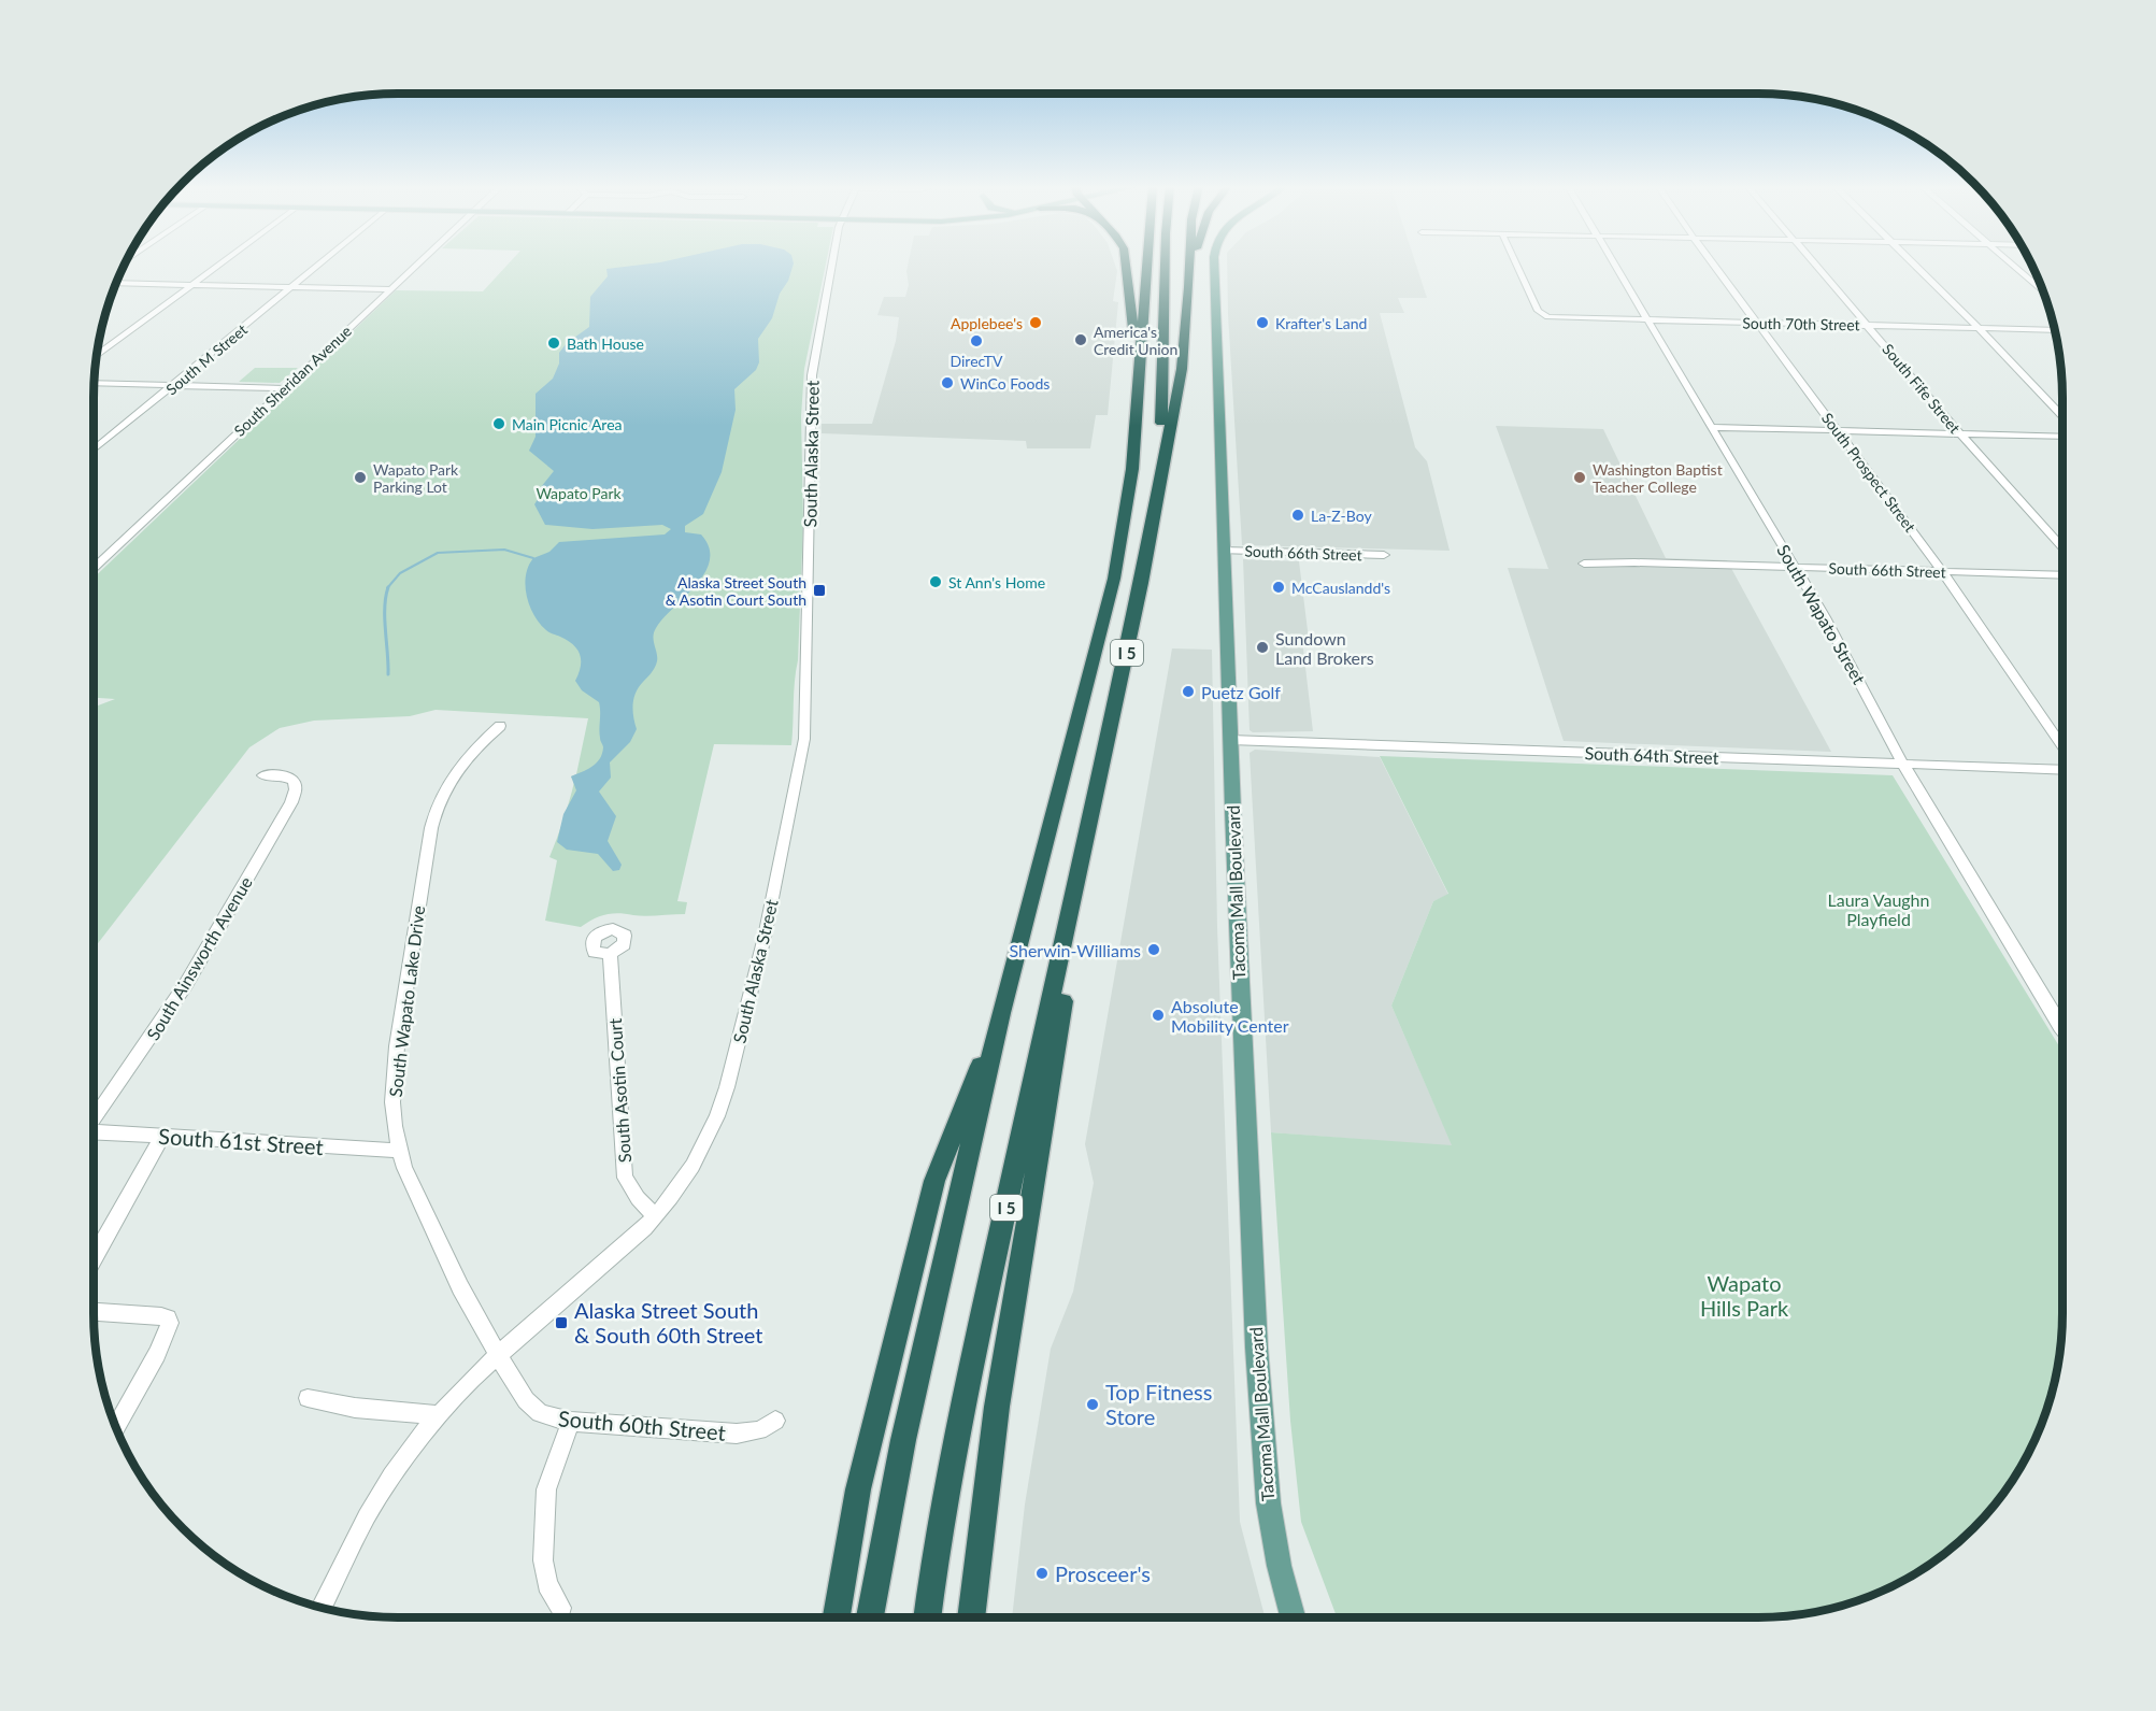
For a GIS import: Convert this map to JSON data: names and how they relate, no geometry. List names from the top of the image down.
{
  "streets": {
    "highway": ["I 5"],
    "main road": ["Tacoma Mall Boulevard"],
    "street": [
      "South 70th Street",
      "South M Street",
      "South Sheridan Avenue",
      "South Fife Street",
      "South Alaska Street",
      "South Prospect Street",
      "South 66th Street",
      "South Wapato Street",
      "South 64th Street",
      "South Ainsworth Avenue",
      "South Wapato Lake Drive",
      "South Asotin Court",
      "South 61st Street",
      "South 60th Street"
    ]
  },
  "crossings": [
    ["South 70th Street", "South Fife Street"],
    ["South 70th Street", "South Prospect Street"],
    ["South 70th Street", "South Wapato Street"],
    ["South Alaska Street", "South Wapato Lake Drive"],
    ["South Alaska Street", "South Asotin Court"],
    ["South Alaska Street", "South 60th Street"],
    ["South Prospect Street", "South 66th Street"],
    ["South 66th Street", "South Wapato Street"],
    ["South 66th Street", "Tacoma Mall Boulevard"],
    ["South Wapato Street", "South 64th Street"],
    ["South 64th Street", "Tacoma Mall Boulevard"],
    ["South Wapato Lake Drive", "South 61st Street"],
    ["South Wapato Lake Drive", "South 60th Street"]
  ],
  "parks": ["Wapato Park", "Laura Vaughn Playfield", "Wapato Hills Park"],
  "places": {
    "other": [
      "Applebee's",
      "Krafter's Land",
      "America's Credit Union",
      "DirecTV",
      "Bath House",
      "WinCo Foods",
      "Main Picnic Area",
      "Wapato Park Parking Lot",
      "Washington Baptist Teacher College",
      "La-Z-Boy",
      "St Ann's Home",
      "McCauslandd's",
      "Sundown Land Brokers",
      "Puetz Golf",
      "Sherwin-Williams",
      "Absolute Mobility Center",
      "Top Fitness Store",
      "Prosceer's"
    ],
    "transit": ["Alaska Street South & Asotin Court South", "Alaska Street South & South 60th Street"]
  }
}
